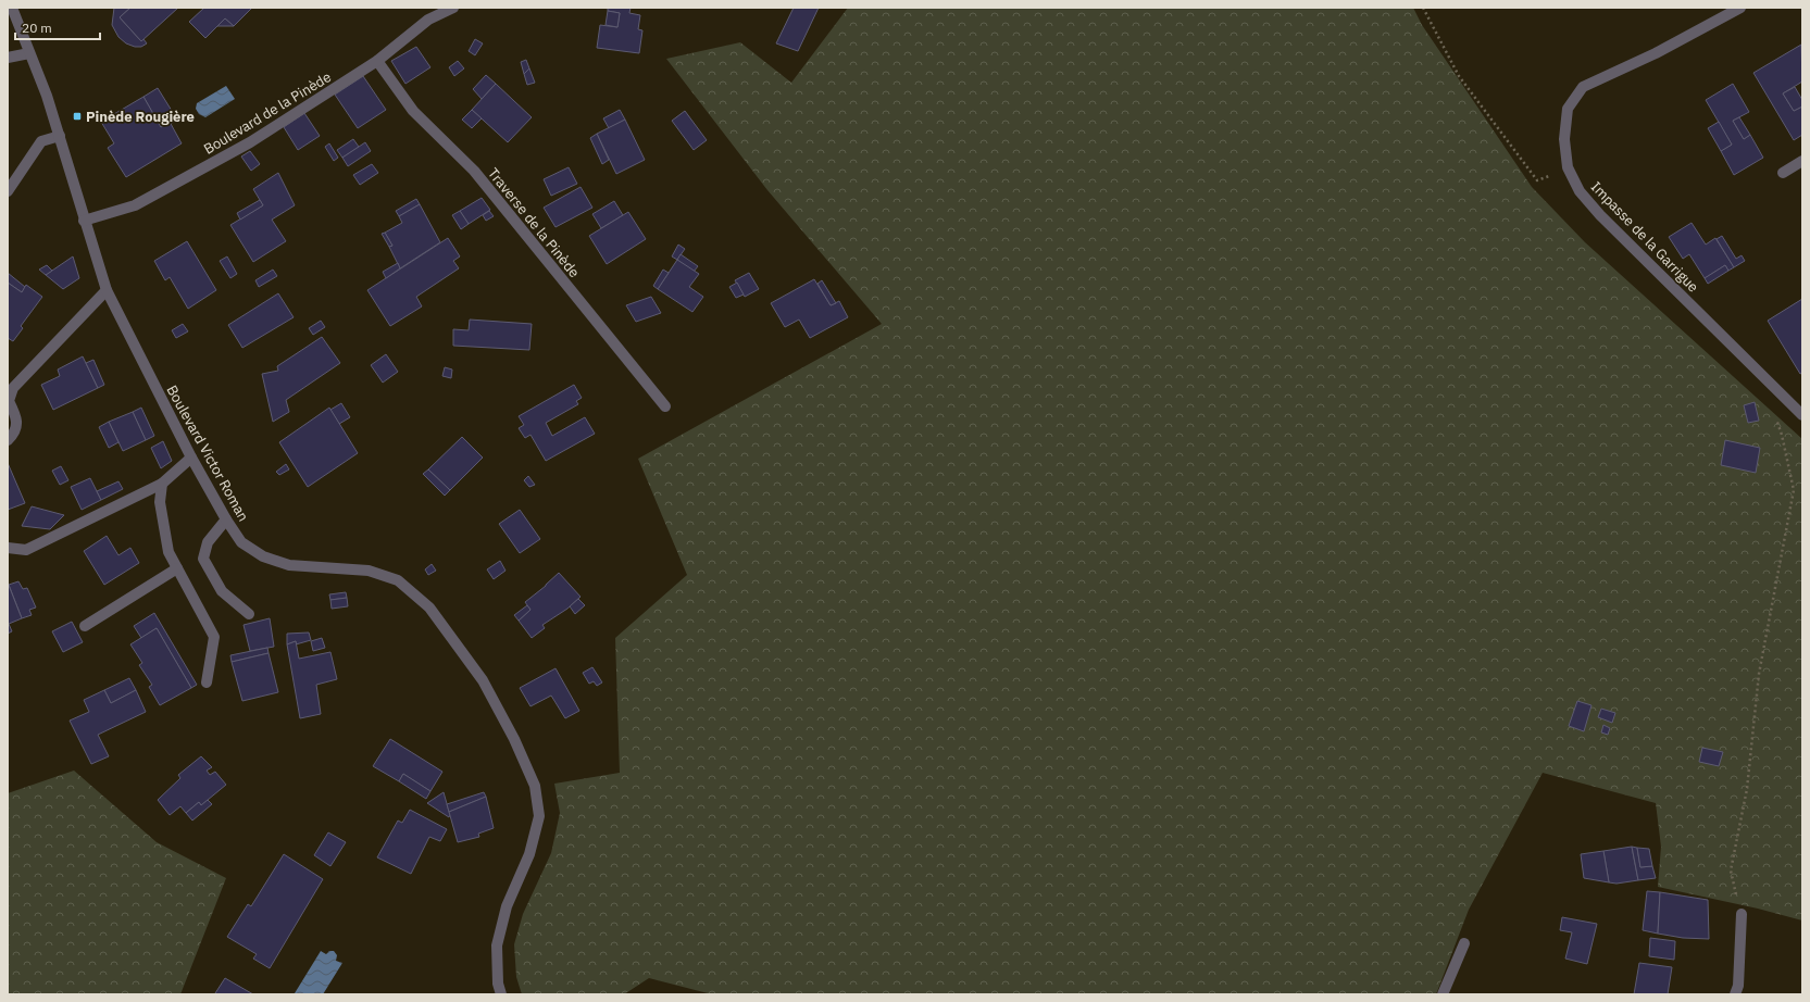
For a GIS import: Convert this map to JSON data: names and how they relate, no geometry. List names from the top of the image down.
{
  "streets": {
    "street": [
      "Boulevard de la Pinède",
      "Traverse de la Pinède",
      "Impasse de la Garrigue",
      "Boulevard Victor Roman"
    ]
  },
  "crossings": [
    ["Boulevard de la Pinède", "Traverse de la Pinède"],
    ["Boulevard de la Pinède", "Boulevard Victor Roman"]
  ],
  "places": {
    "transit": ["Pinède Rougière"]
  },
  "scale_bar": "20 m"
}
